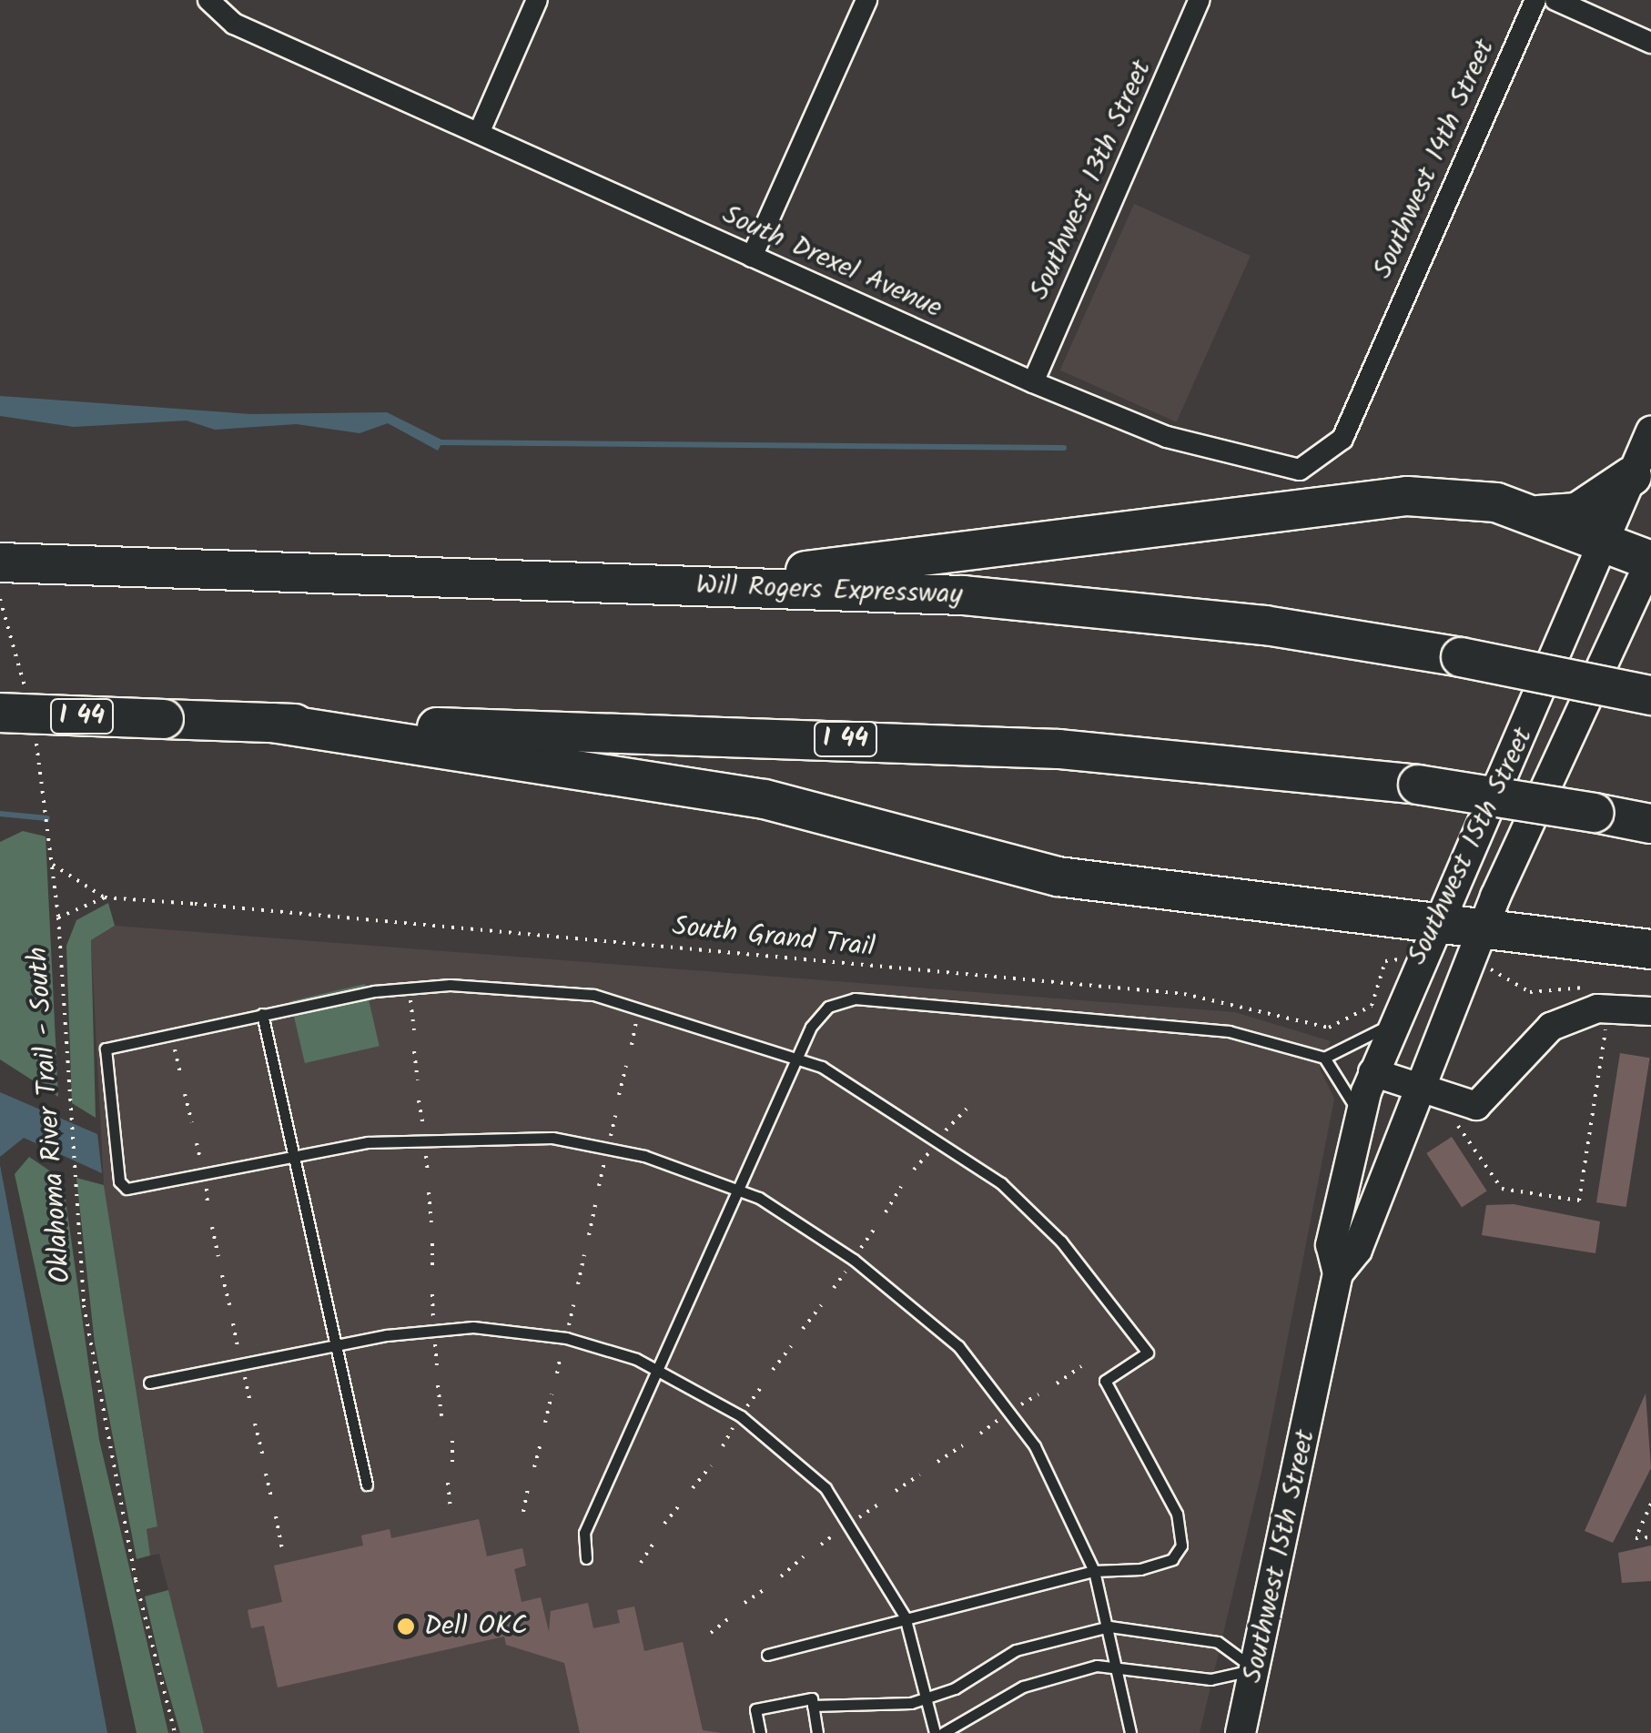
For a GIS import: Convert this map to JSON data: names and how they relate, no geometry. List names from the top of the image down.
{
  "streets": {
    "highway": ["Will Rogers Expressway", "I 44"],
    "main road": ["Southwest 15th Street"],
    "street": ["Southwest 14th Street", "Southwest 13th Street", "South Drexel Avenue"],
    "path": ["South Grand Trail", "Oklahoma River Trail - South"]
  },
  "crossings": [
    ["Southwest 14th Street", "South Drexel Avenue"],
    ["Southwest 13th Street", "South Drexel Avenue"],
    ["South Grand Trail", "Oklahoma River Trail - South"]
  ],
  "places": ["Dell OKC"]
}
